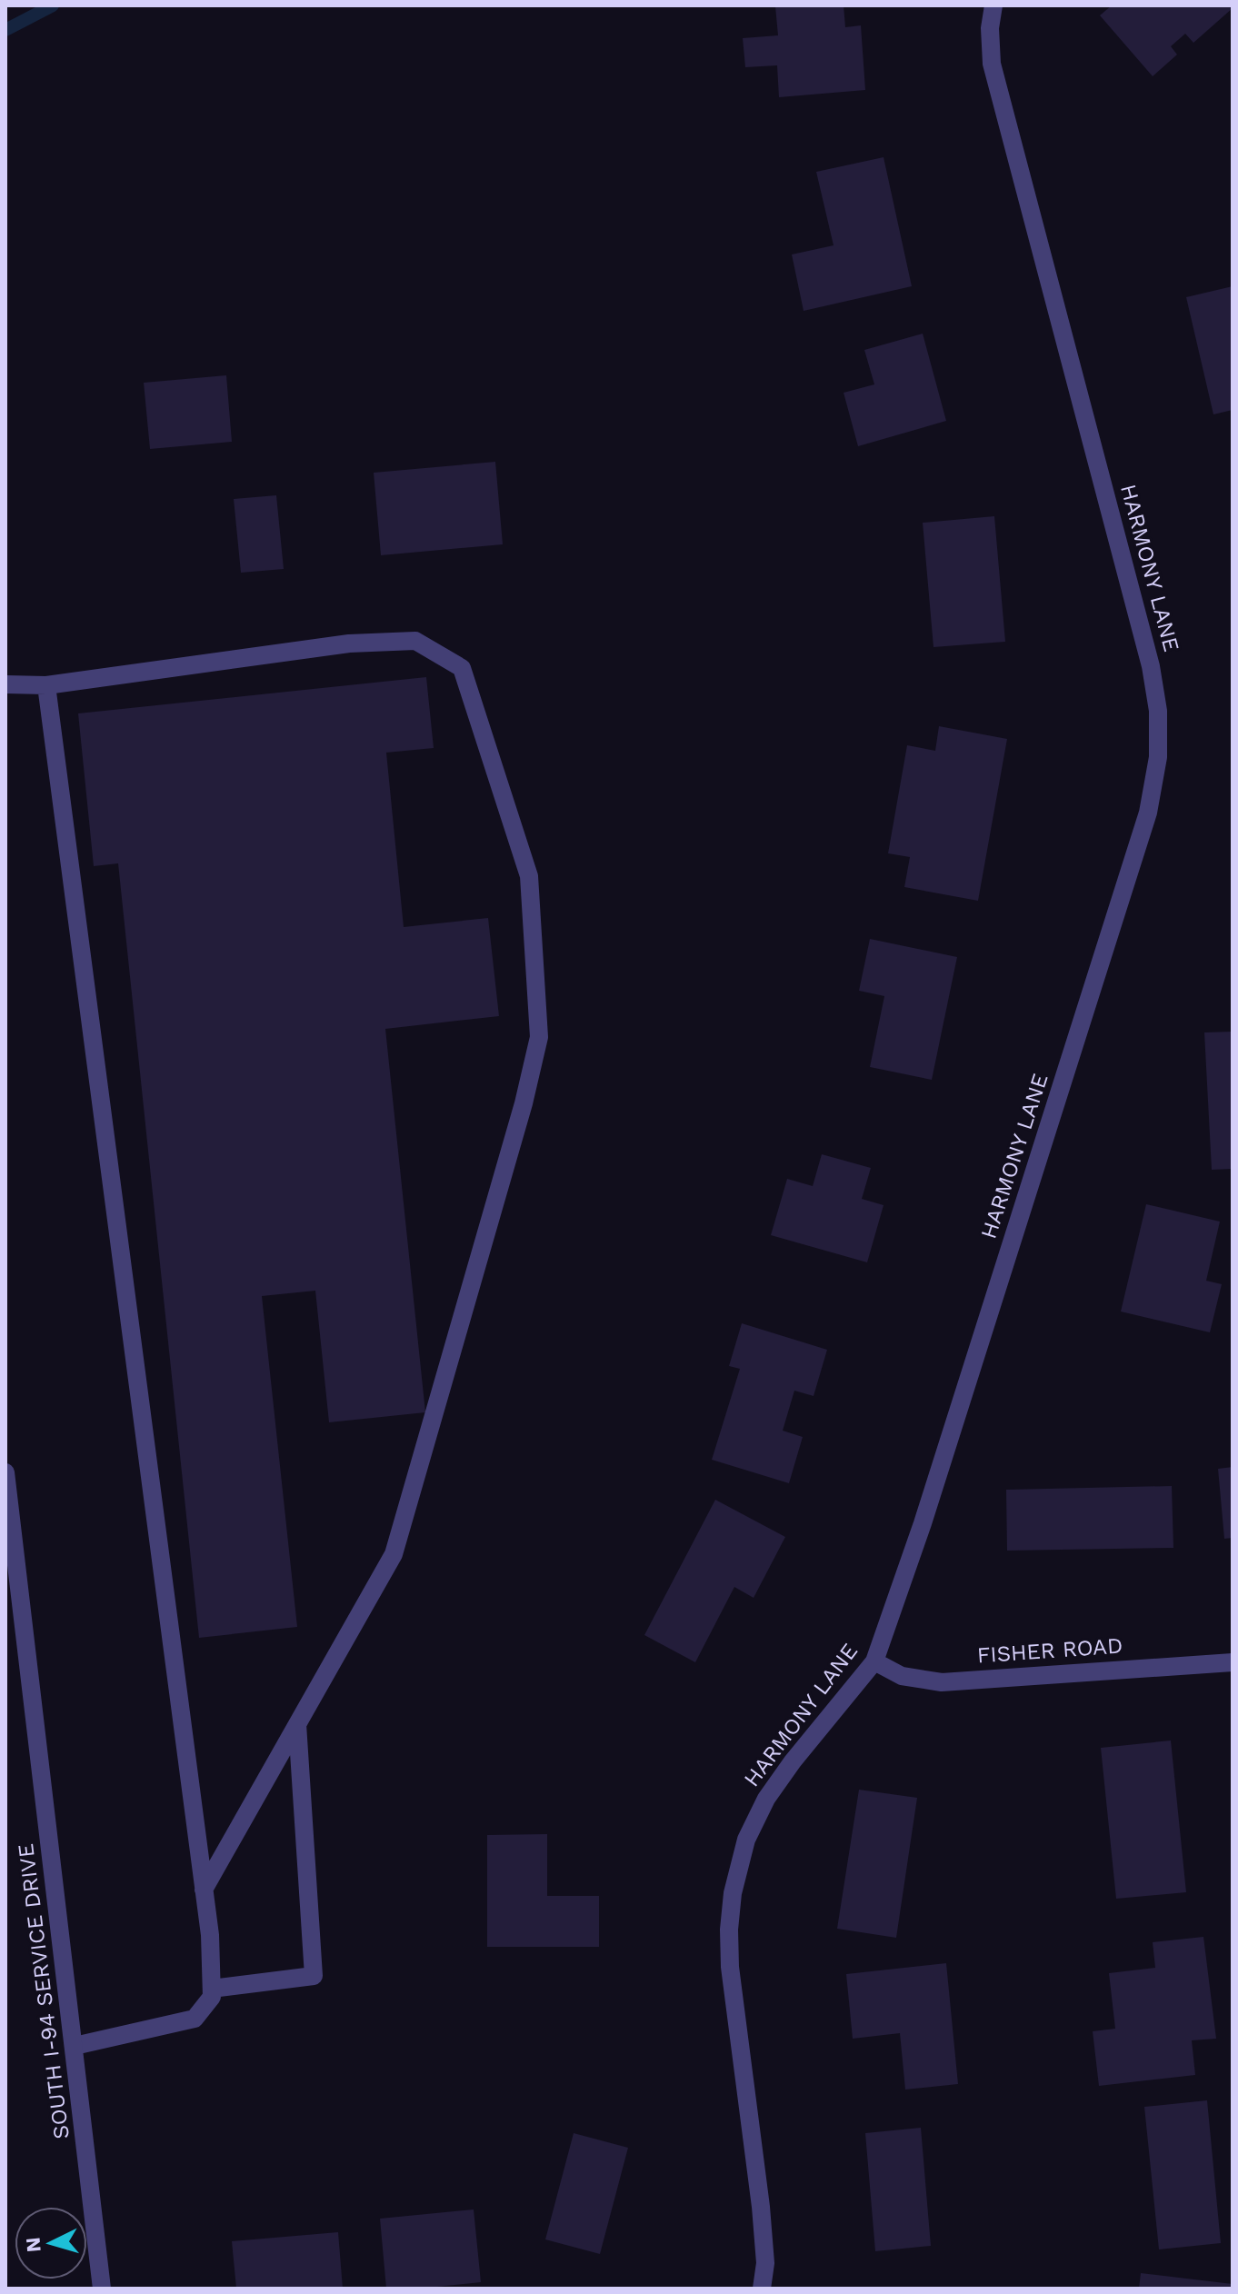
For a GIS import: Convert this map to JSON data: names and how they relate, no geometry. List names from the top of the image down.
{
  "streets": {
    "street": ["HARMONY LANE", "FISHER ROAD", "SOUTH I-94 SERVICE DRIVE"]
  },
  "crossings": [
    ["HARMONY LANE", "FISHER ROAD"]
  ],
  "north": "left"
}
